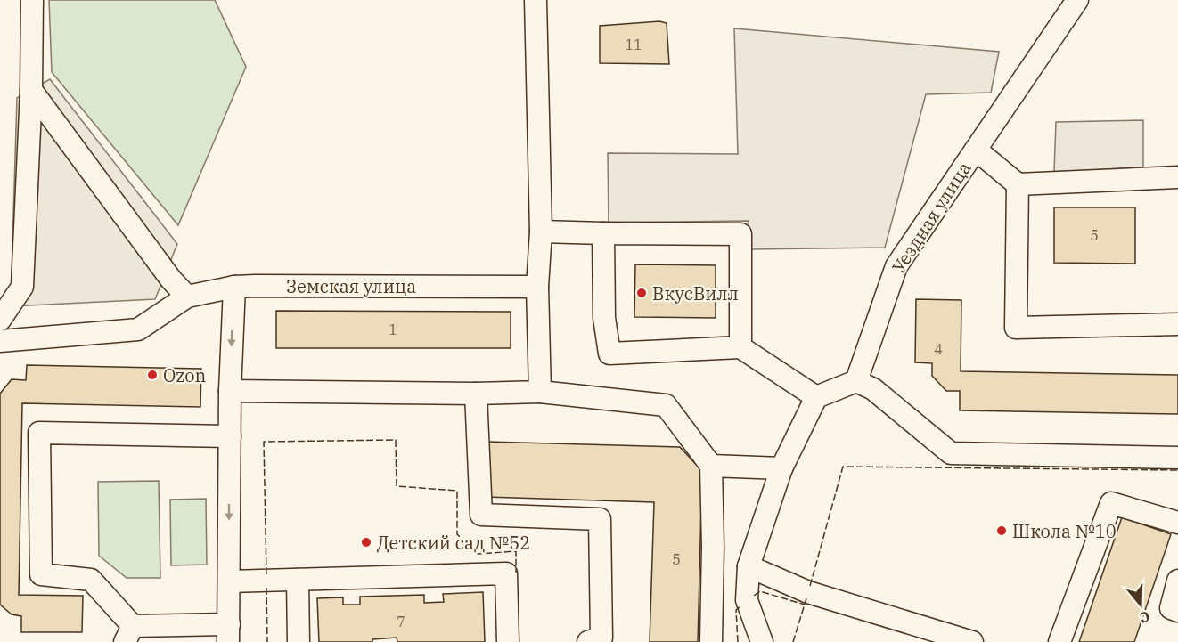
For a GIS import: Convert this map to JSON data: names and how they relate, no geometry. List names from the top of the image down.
{
  "streets": {
    "street": ["Уездная улица", "Земская улица"]
  },
  "places": [
    "ВкусВилл",
    "Ozon",
    "Школа №10",
    "Детский сад №52"
  ],
  "house_numbers": [
    "11",
    "5",
    "1",
    "4",
    "5",
    "7"
  ],
  "north": "bottom"
}
